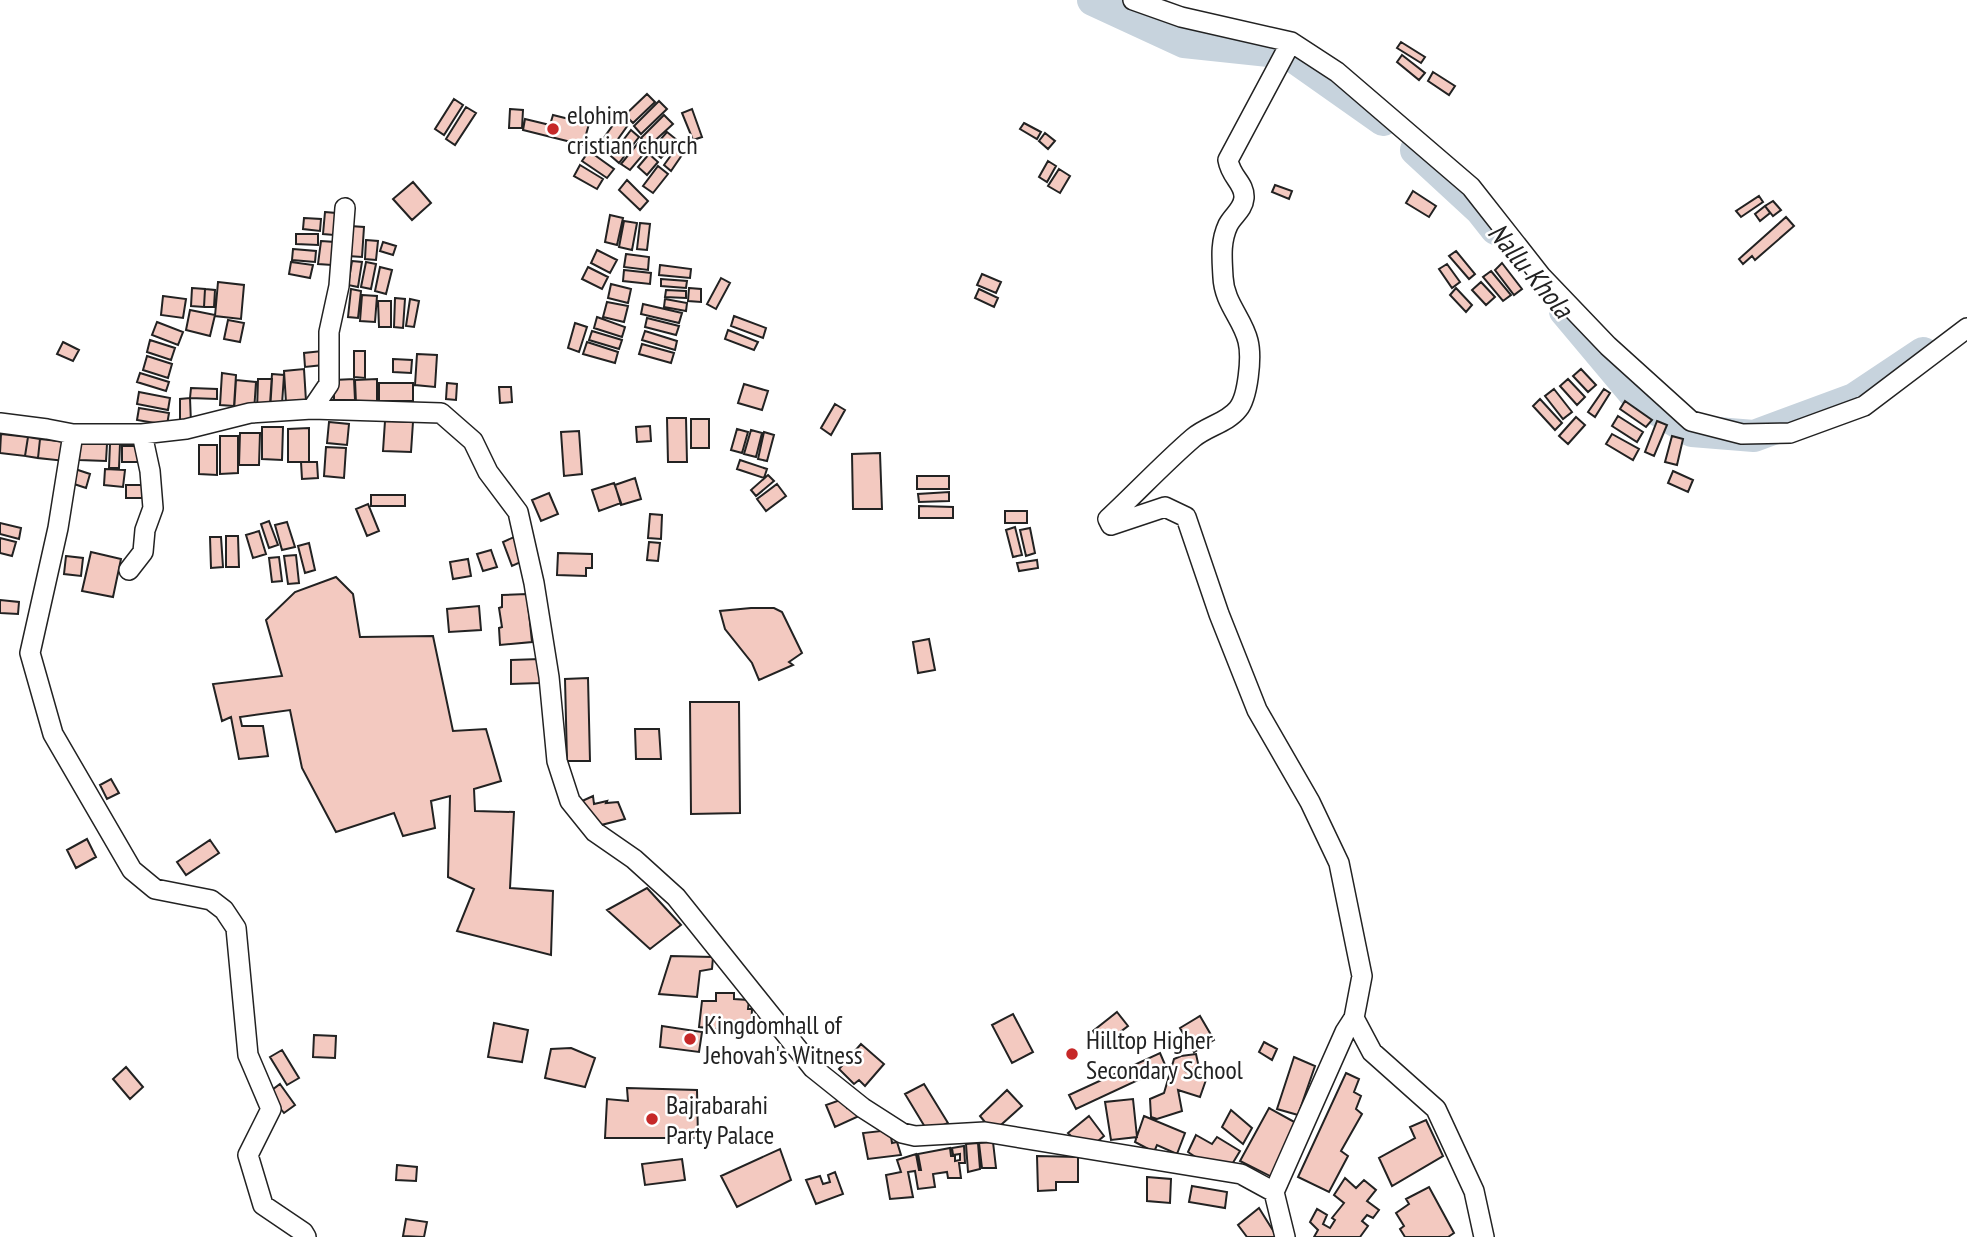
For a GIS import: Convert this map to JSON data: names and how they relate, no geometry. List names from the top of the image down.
{
  "water": ["Nallu Khola"],
  "places": [
    "elohim cristian church",
    "Kingdomhall of Jehovah's Witness",
    "Hilltop Higher Secondary School",
    "Bajrabarahi Party Palace"
  ]
}
